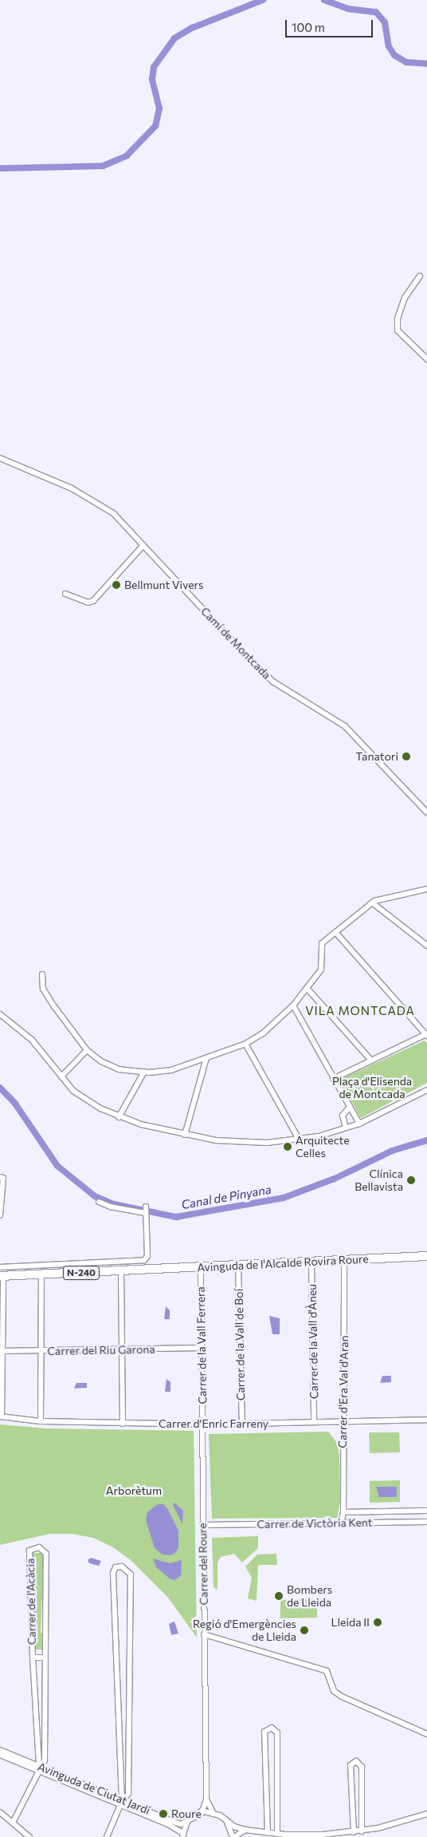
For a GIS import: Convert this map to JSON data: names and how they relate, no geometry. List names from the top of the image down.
{
  "streets": {
    "main road": ["Avinguda de l'Alcalde Rovira Roure", "N-240"],
    "street": [
      "Camí de Montcada",
      "Carrer de la Vall d'Àneu",
      "Carrer de la Vall de Boí",
      "Carrer de la Vall Ferrera",
      "Carrer del Riu Garona",
      "Carrer d'Era Val d'Aran",
      "Carrer d'Enric Farreny",
      "Carrer de Victòria Kent",
      "Carrer del Roure",
      "Carrer de l'Acàcia",
      "Avinguda de Ciutat Jardí"
    ]
  },
  "crossings": [
    ["Avinguda de l'Alcalde Rovira Roure", "Carrer de la Vall d'Àneu"],
    ["Avinguda de l'Alcalde Rovira Roure", "Carrer de la Vall de Boí"],
    ["Avinguda de l'Alcalde Rovira Roure", "Carrer de la Vall Ferrera"],
    ["Avinguda de l'Alcalde Rovira Roure", "Carrer d'Era Val d'Aran"],
    ["Carrer de la Vall d'Àneu", "Carrer d'Enric Farreny"],
    ["Carrer de la Vall de Boí", "Carrer d'Enric Farreny"],
    ["Carrer de la Vall Ferrera", "Carrer del Riu Garona"],
    ["Carrer de la Vall Ferrera", "Carrer d'Enric Farreny"],
    ["Carrer de la Vall Ferrera", "Carrer del Roure"],
    ["Carrer d'Era Val d'Aran", "Carrer d'Enric Farreny"],
    ["Carrer d'Era Val d'Aran", "Carrer de Victòria Kent"],
    ["Carrer d'Enric Farreny", "Carrer del Roure"],
    ["Carrer de Victòria Kent", "Carrer del Roure"],
    ["Carrer de l'Acàcia", "Avinguda de Ciutat Jardí"]
  ],
  "districts": ["VILA MONTCADA"],
  "water": ["Canal de Pinyana"],
  "parks": ["Plaça d'Elisenda de Montcada", "Arborètum"],
  "places": [
    "Bellmunt Vivers",
    "Tanatori",
    "Arquitecte Celles",
    "Clínica Bellavista",
    "Bombers de Lleida",
    "Lleida II",
    "Regió d'Emergències de Lleida",
    "Roure"
  ],
  "scale_bar": "100 m"
}
